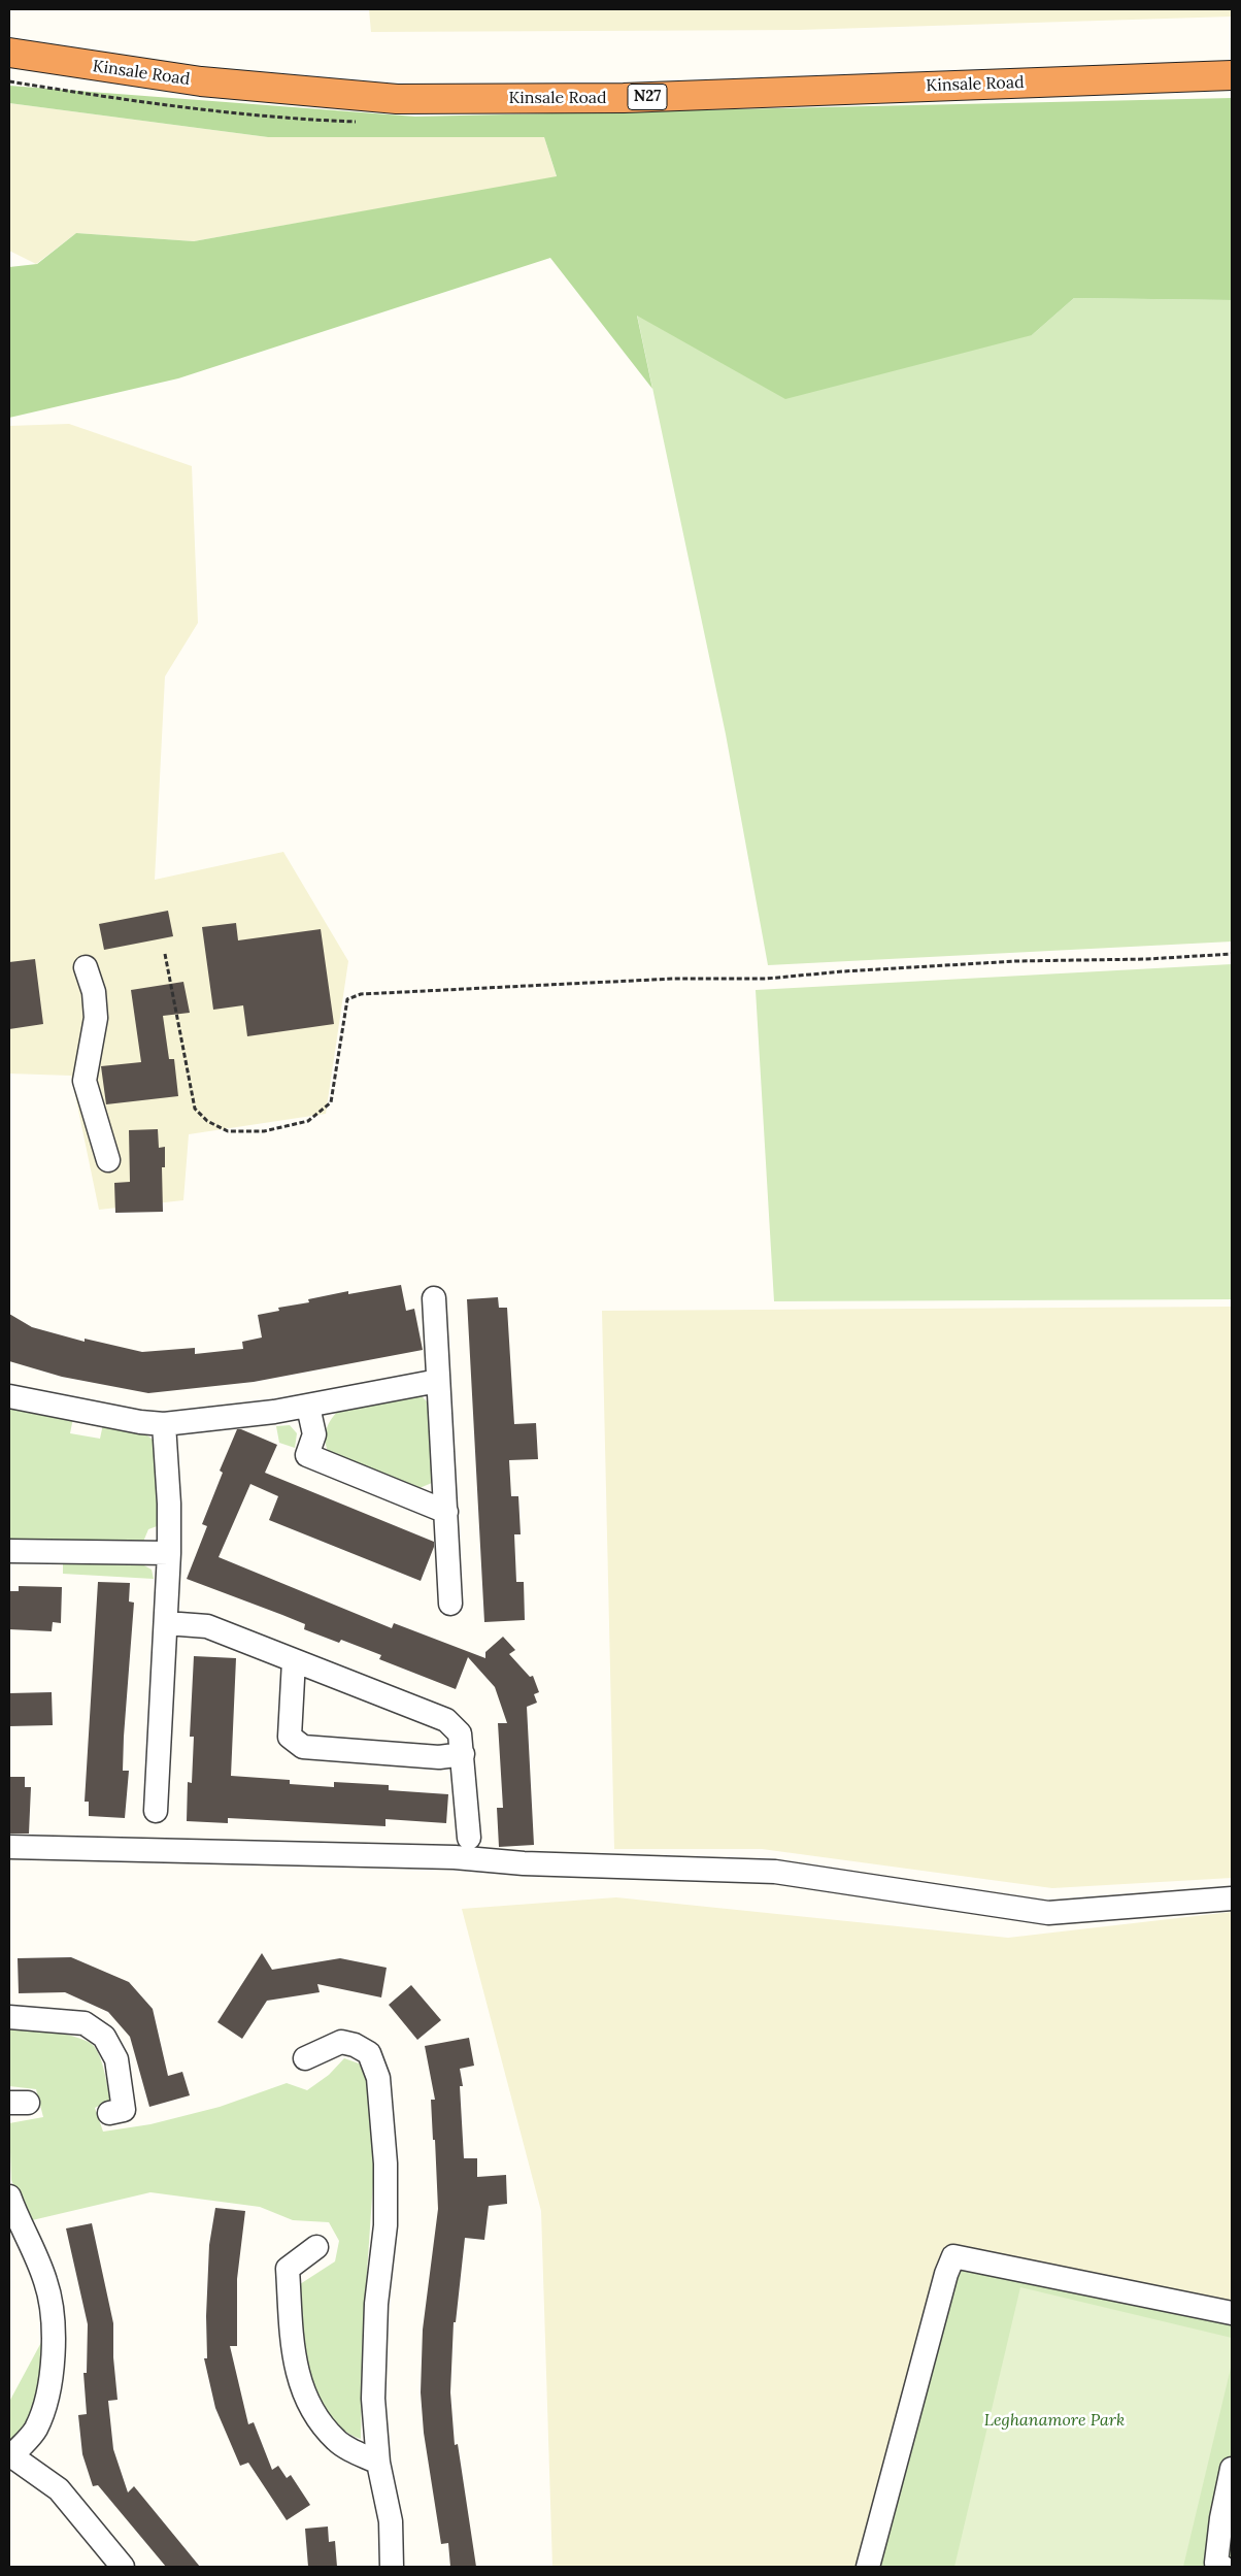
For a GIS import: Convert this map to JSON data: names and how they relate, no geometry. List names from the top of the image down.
{
  "streets": {
    "highway": ["Kinsale Road", "N27"]
  },
  "parks": ["Leghanamore Park"]
}
